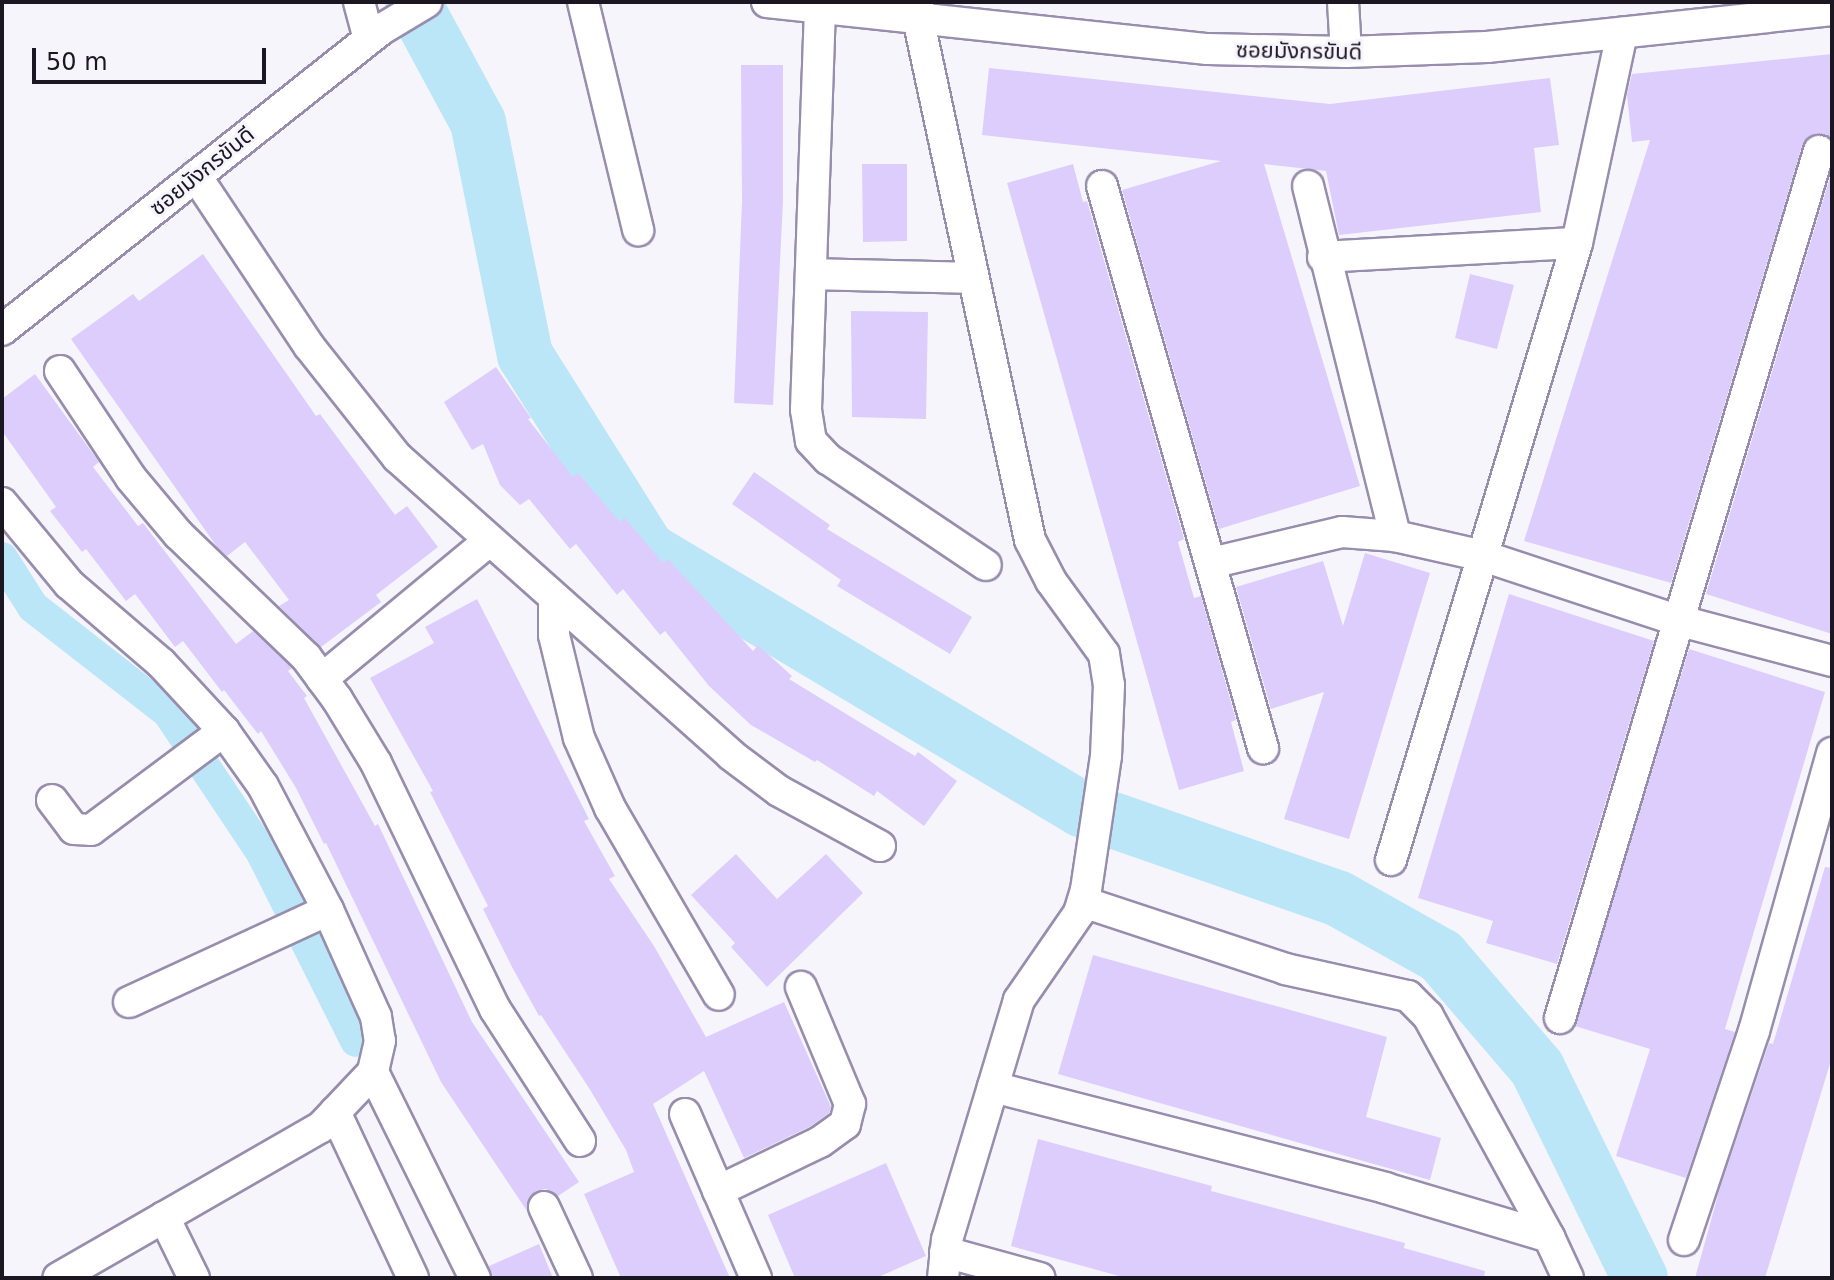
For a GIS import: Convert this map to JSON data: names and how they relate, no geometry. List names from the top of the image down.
{
  "streets": {
    "street": ["ซอยมังกรขันดี"]
  },
  "scale_bar": "50 m"
}
